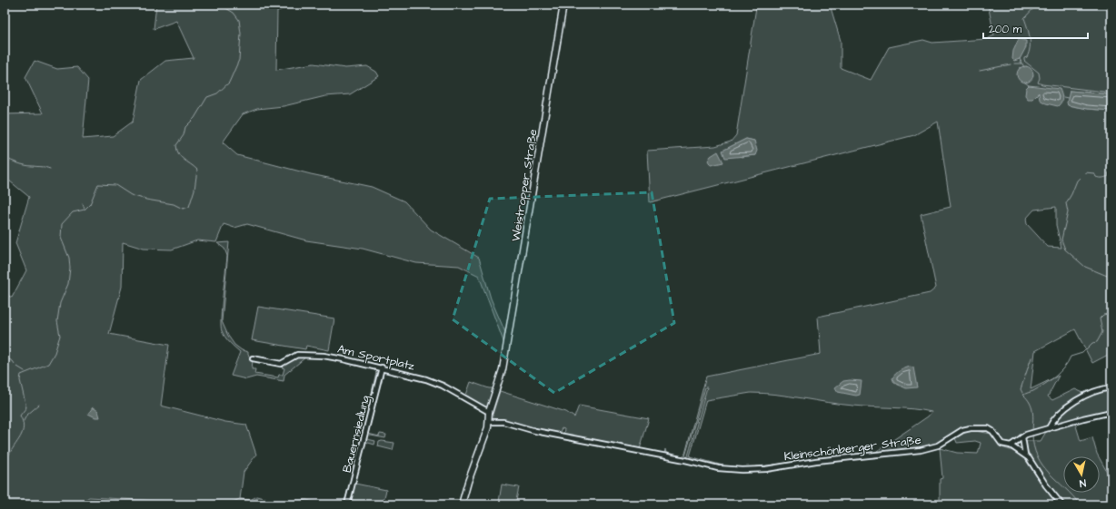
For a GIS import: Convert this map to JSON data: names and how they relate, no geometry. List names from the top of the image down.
{
  "streets": {
    "street": [
      "Weistropper Straße",
      "Am Sportplatz",
      "Bauernsiedlung",
      "Kleinschönberger Straße"
    ]
  },
  "crossings": [
    ["Weistropper Straße", "Am Sportplatz"],
    ["Am Sportplatz", "Bauernsiedlung"]
  ],
  "scale_bar": "200 m",
  "north": "bottom"
}
